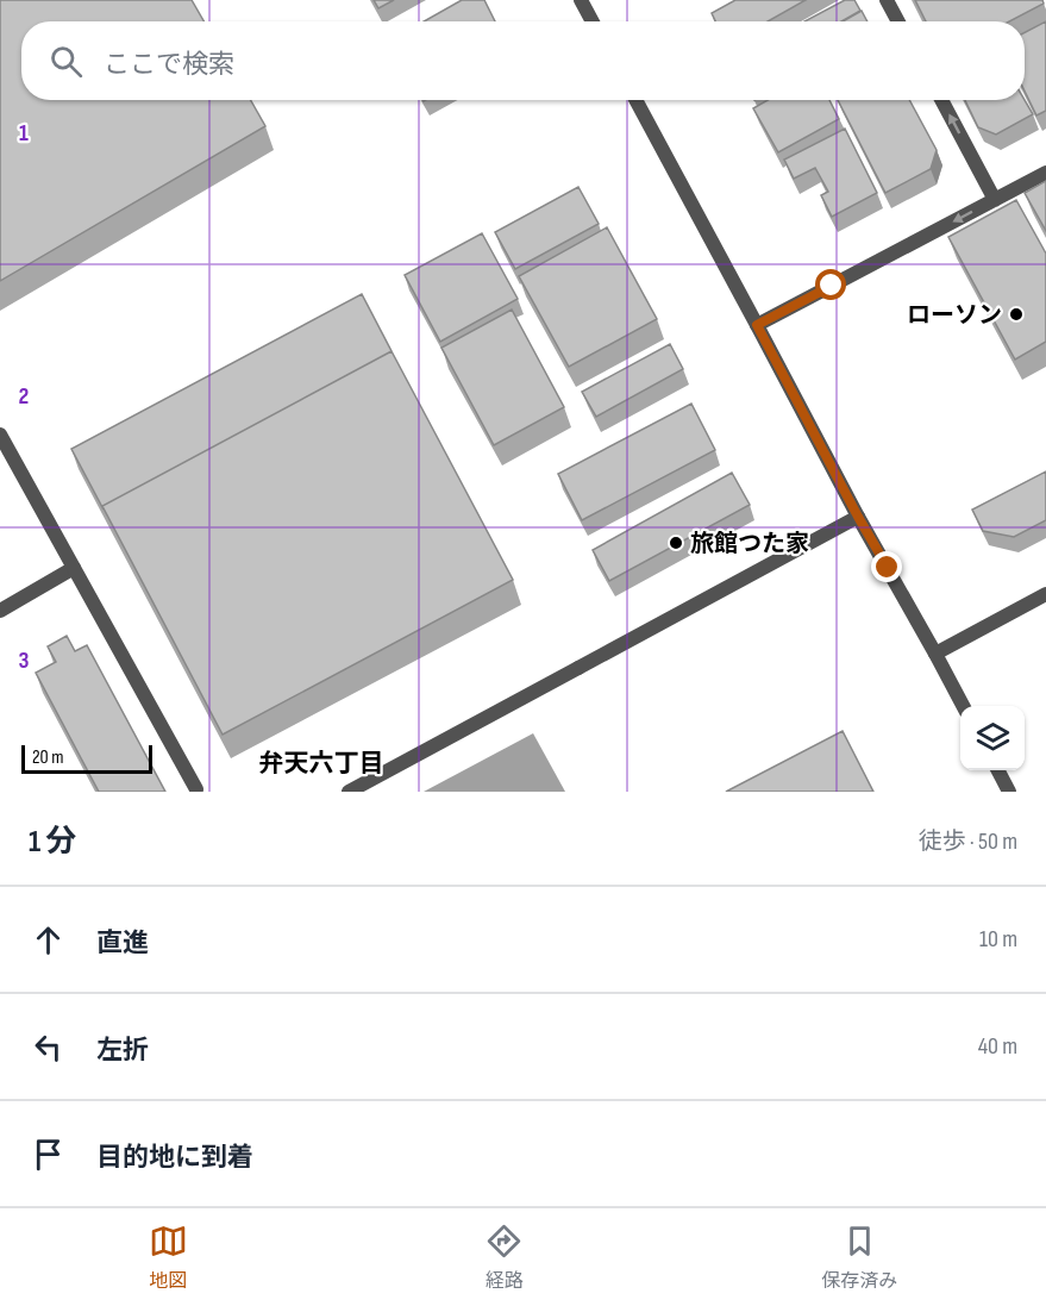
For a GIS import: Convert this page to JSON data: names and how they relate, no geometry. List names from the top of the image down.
{
  "districts": ["弁天六丁目"],
  "places": ["ローソン", "旅館つた家"],
  "scale_bar": "20 m",
  "page": {
    "search": "ここで検索",
    "scale": "20 m",
    "heading": ["1 分", "徒歩 · 50 m"],
    "list": [
      ["直進", "10 m"],
      ["左折", "40 m"],
      "目的地に到着"
    ],
    "nav": ["地図", "経路", "保存済み"]
  },
  "grid": {
    "rows": ["1", "2", "3"]
  }
}
